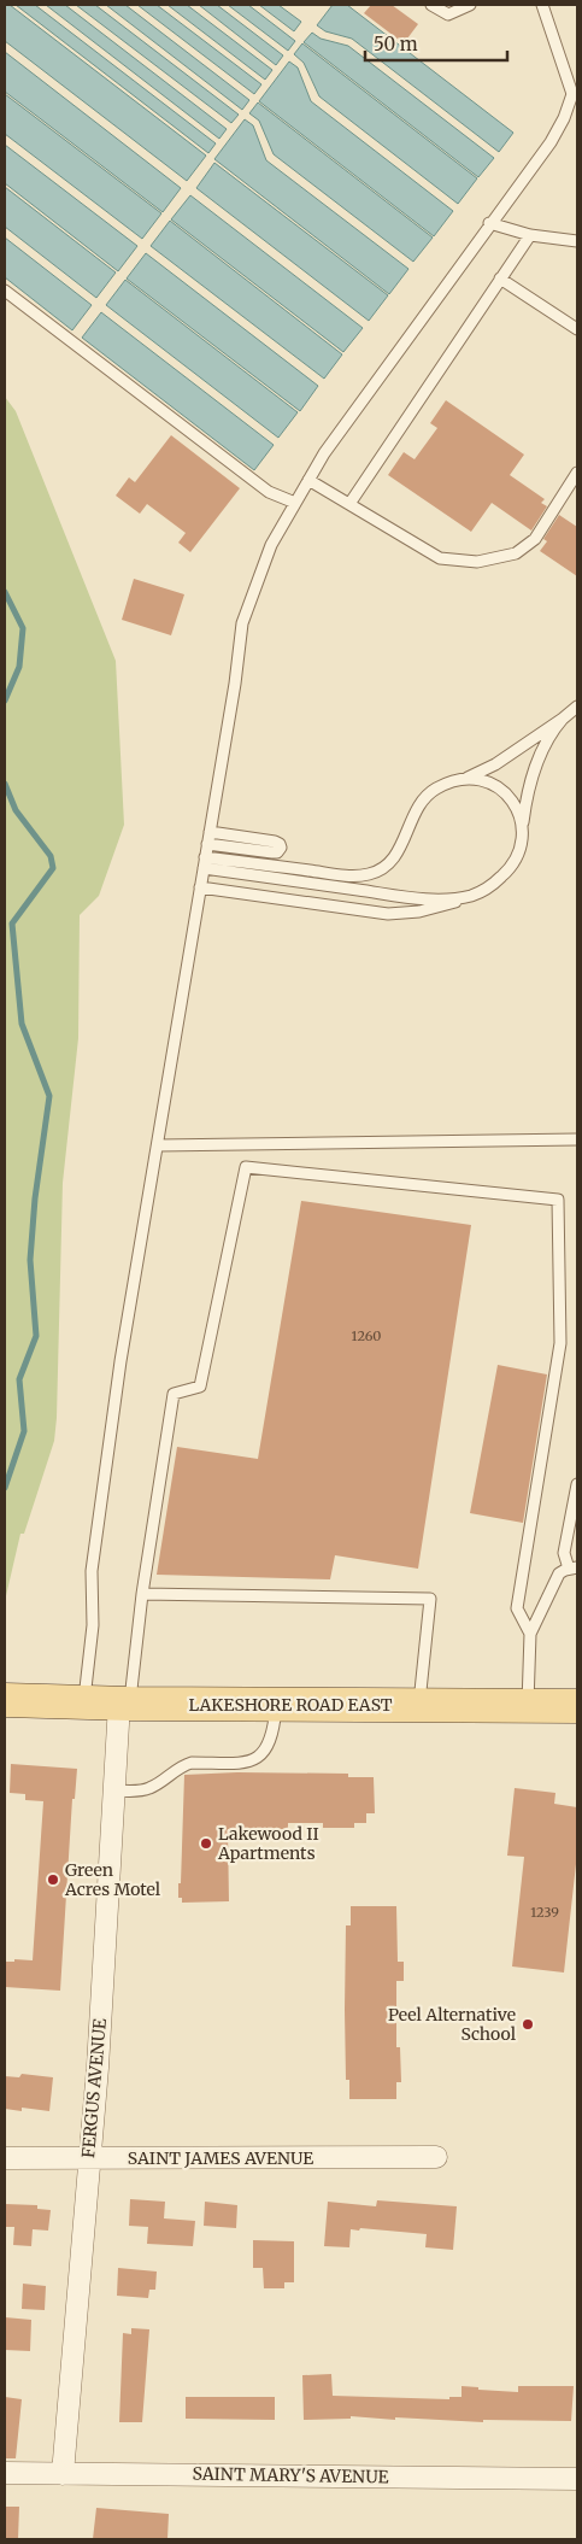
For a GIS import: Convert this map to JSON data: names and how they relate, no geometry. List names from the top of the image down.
{
  "streets": {
    "main road": ["LAKESHORE ROAD EAST"],
    "street": ["FERGUS AVENUE", "SAINT JAMES AVENUE", "SAINT MARY'S AVENUE"]
  },
  "crossings": [
    ["LAKESHORE ROAD EAST", "FERGUS AVENUE"],
    ["FERGUS AVENUE", "SAINT JAMES AVENUE"],
    ["FERGUS AVENUE", "SAINT MARY'S AVENUE"]
  ],
  "places": ["Lakewood II Apartments", "Green Acres Motel", "Peel Alternative School"],
  "house_numbers": ["1260", "1239"],
  "scale_bar": "50 m"
}
